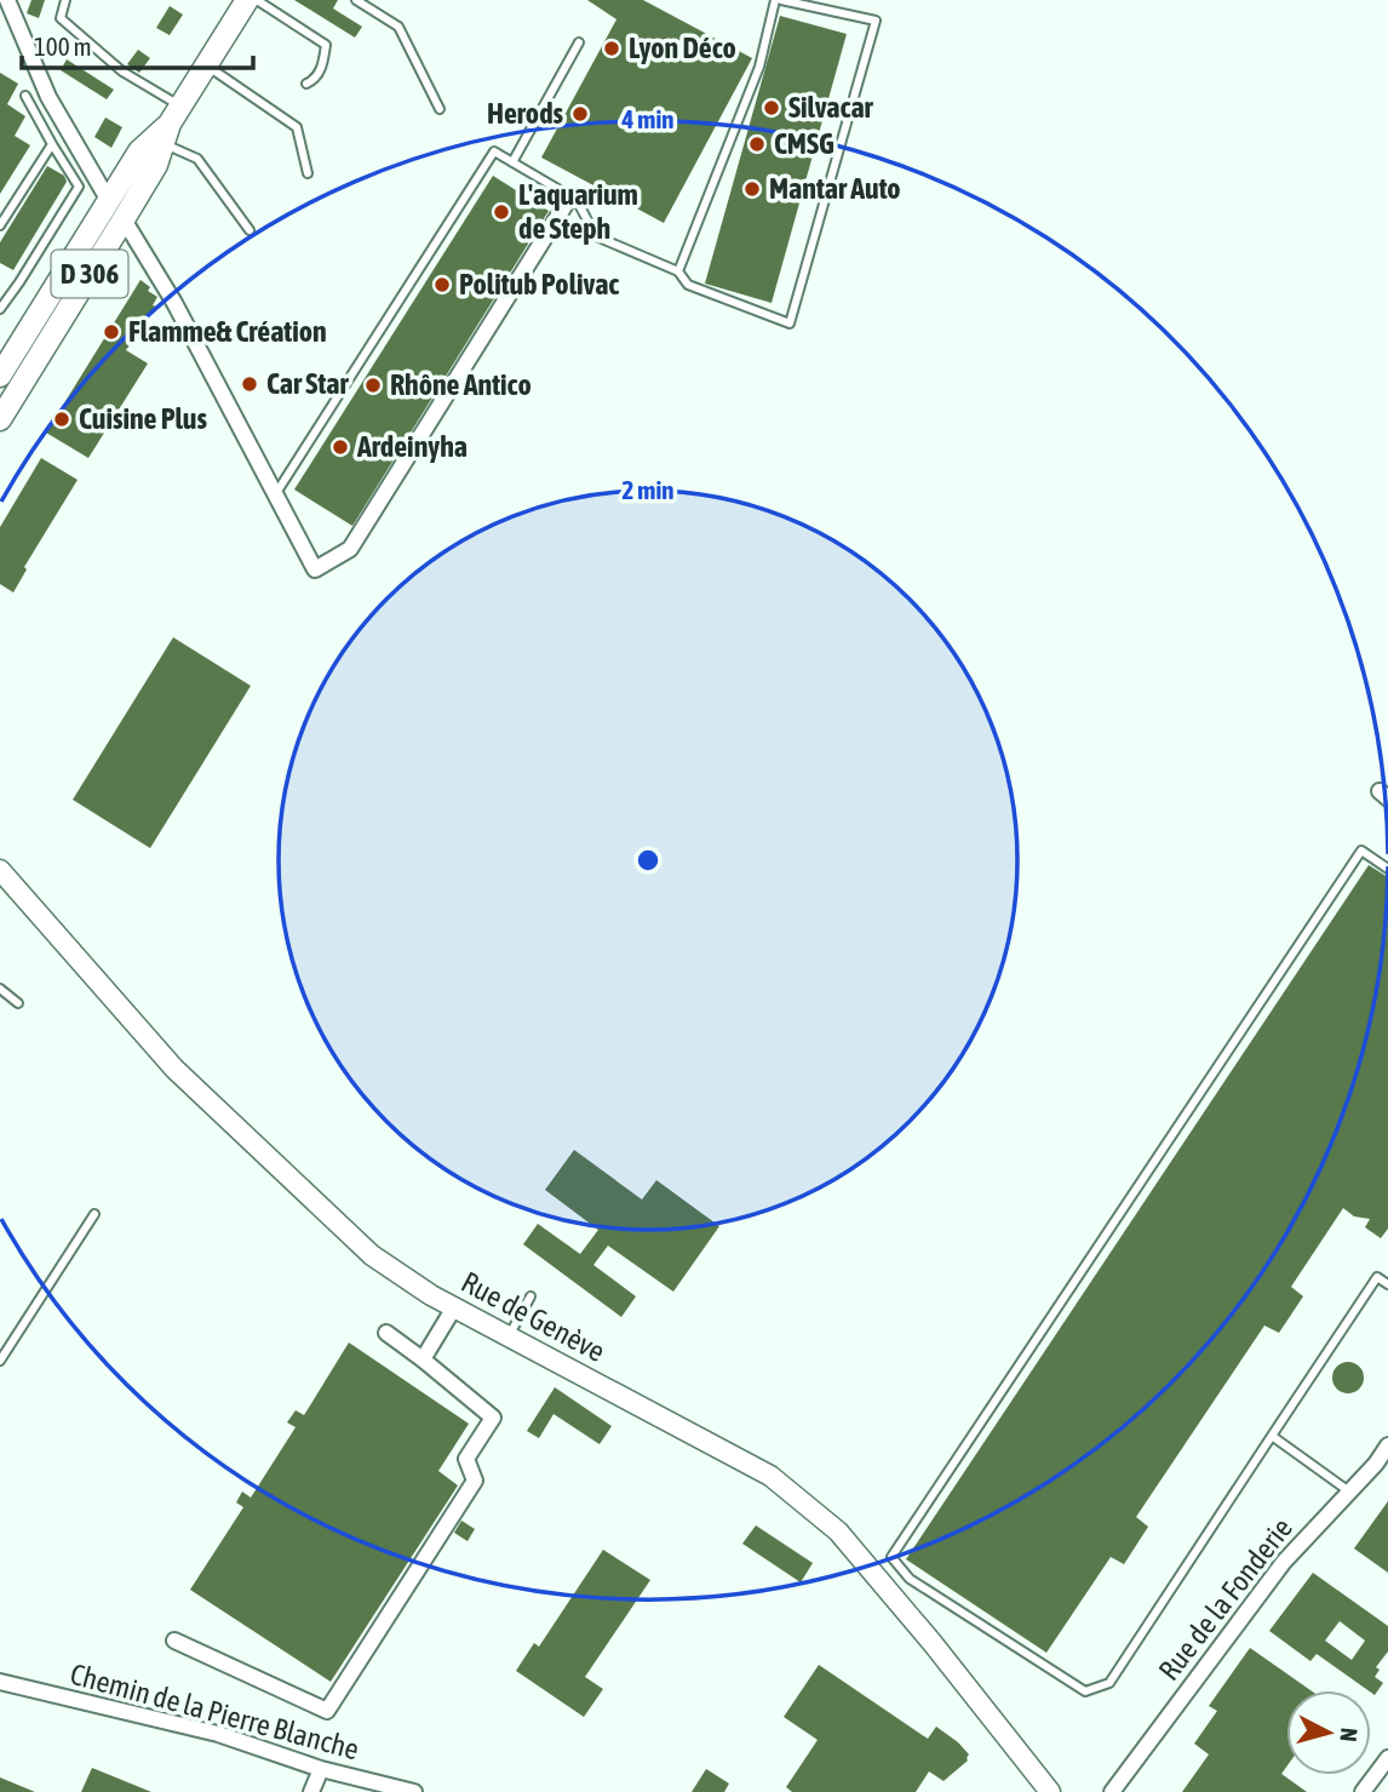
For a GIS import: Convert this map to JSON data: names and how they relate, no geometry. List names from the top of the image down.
{
  "streets": {
    "main road": ["D 306"],
    "street": ["Rue de Genève", "Rue de la Fonderie", "Chemin de la Pierre Blanche"]
  },
  "places": [
    "Lyon Déco",
    "Silvacar",
    "Herods",
    "CMSG",
    "Mantar Auto",
    "L'aquarium de Steph",
    "Politub Polivac",
    "Flamme& Création",
    "Car Star",
    "Rhône Antico",
    "Cuisine Plus",
    "Ardeinyha"
  ],
  "scale_bar": "100 m",
  "north": "right",
  "rings": ["4 min", "2 min"]
}
